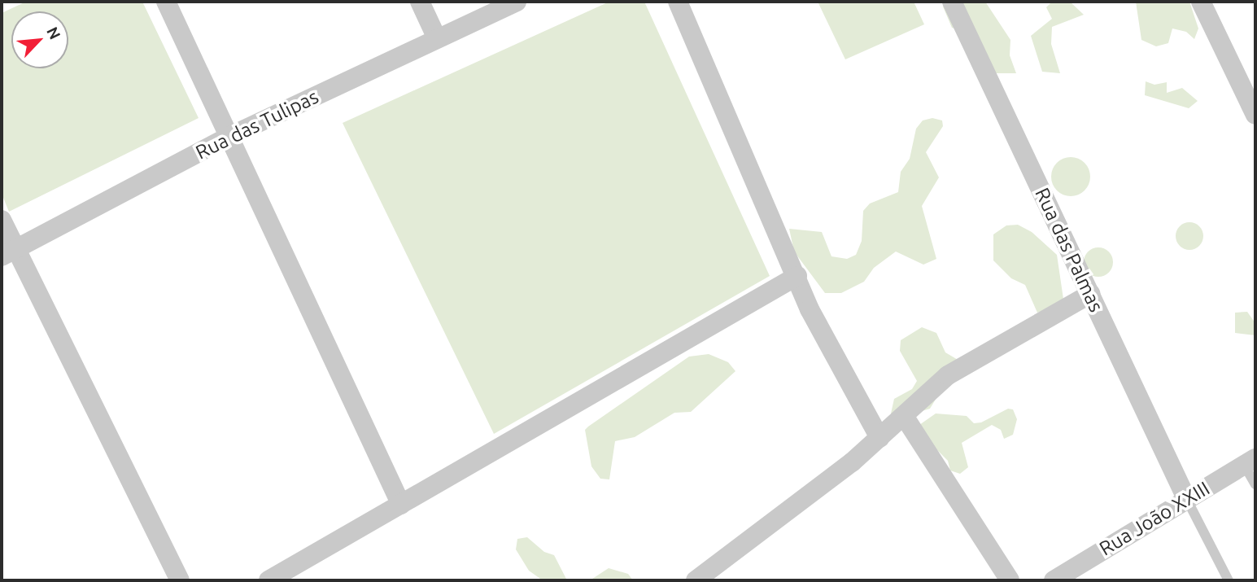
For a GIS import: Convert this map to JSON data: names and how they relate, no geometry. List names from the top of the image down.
{
  "streets": {
    "street": ["Rua das Tulipas", "Rua das Palmas", "Rua João XXIII"]
  },
  "crossings": [
    ["Rua das Palmas", "Rua João XXIII"]
  ],
  "north": "top right"
}
